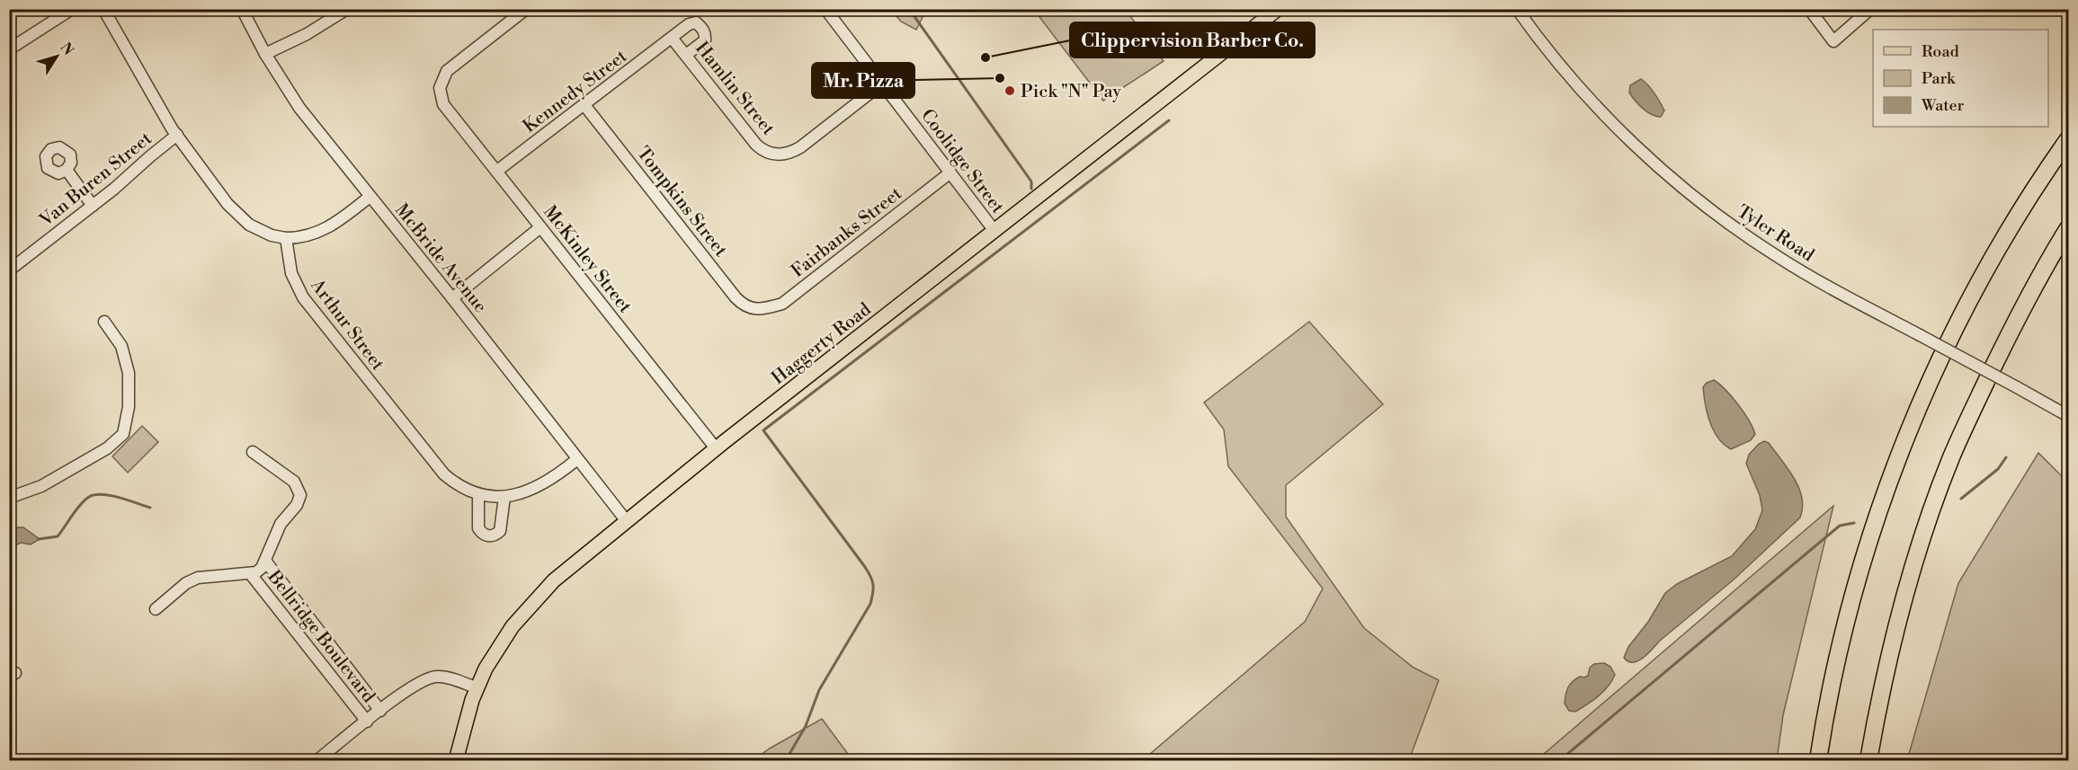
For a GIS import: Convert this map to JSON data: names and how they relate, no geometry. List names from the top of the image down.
{
  "streets": {
    "main road": ["Haggerty Road"],
    "street": [
      "Hamlin Street",
      "Kennedy Street",
      "Coolidge Street",
      "Van Buren Street",
      "Tompkins Street",
      "Fairbanks Street",
      "Tyler Road",
      "McBride Avenue",
      "McKinley Street",
      "Arthur Street",
      "Bellridge Boulevard"
    ]
  },
  "crossings": [
    ["Hamlin Street", "Kennedy Street"],
    ["Hamlin Street", "Coolidge Street"],
    ["Kennedy Street", "Tompkins Street"],
    ["Kennedy Street", "McKinley Street"],
    ["Coolidge Street", "Fairbanks Street"],
    ["Coolidge Street", "Haggerty Road"],
    ["Tompkins Street", "Fairbanks Street"],
    ["McBride Avenue", "Arthur Street"],
    ["McBride Avenue", "Haggerty Road"],
    ["McKinley Street", "Haggerty Road"]
  ],
  "places": ["Clippervision Barber Co.", "Mr. Pizza", "Pick \"N\" Pay"],
  "legend": ["Road", "Park", "Water"],
  "north": "top right"
}
